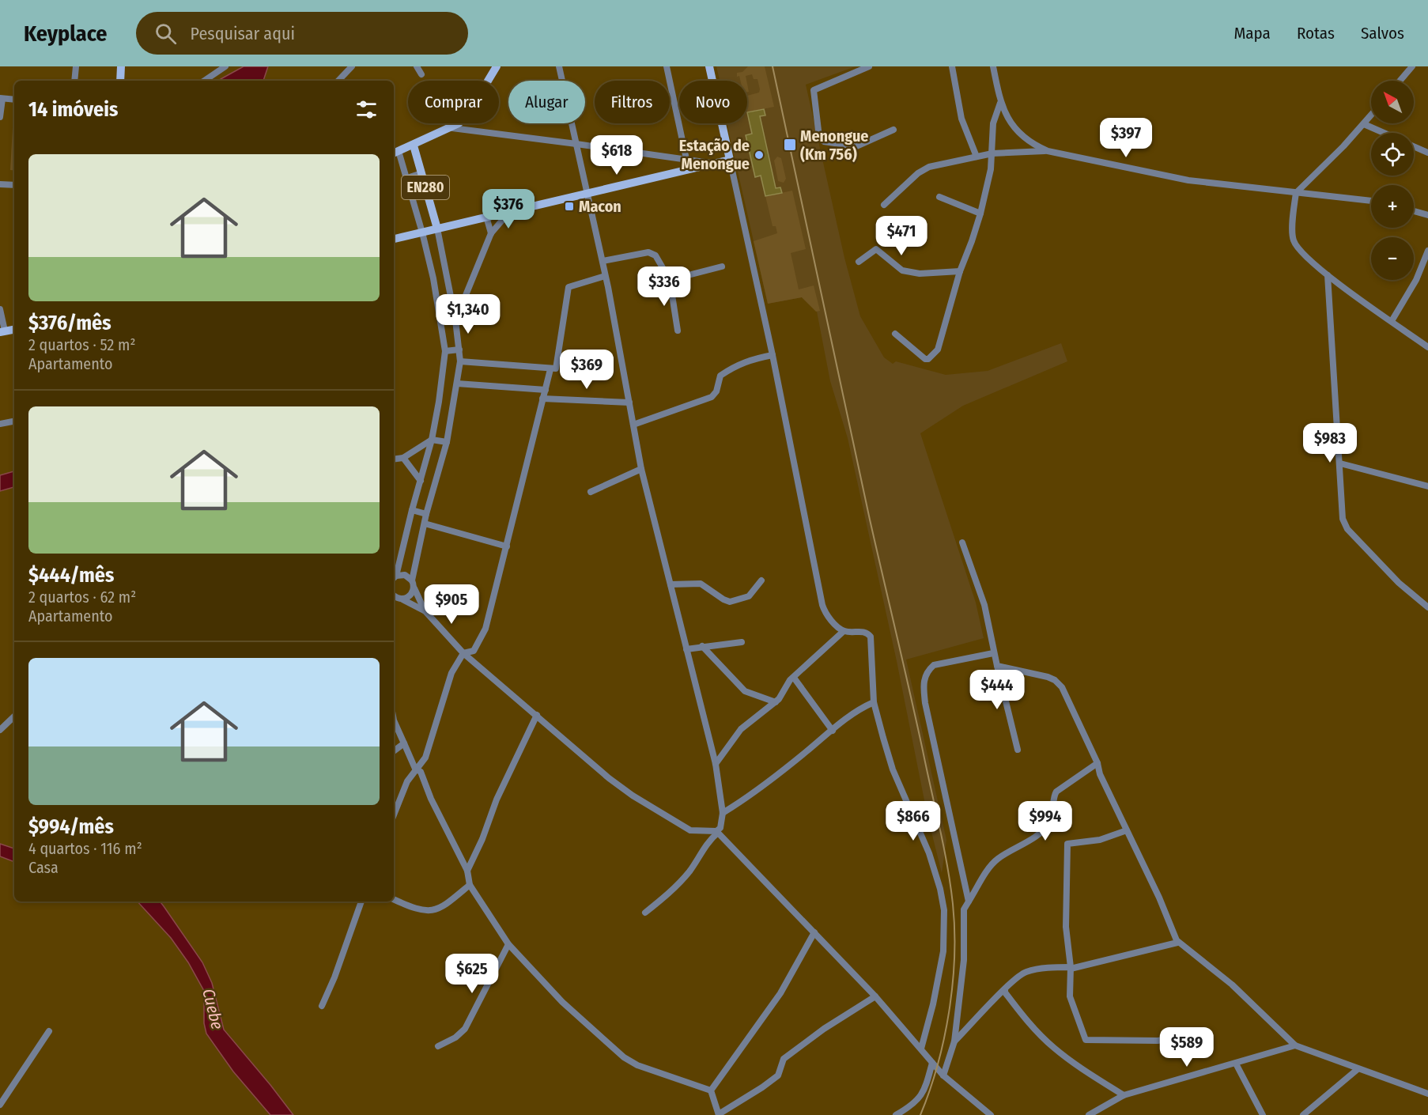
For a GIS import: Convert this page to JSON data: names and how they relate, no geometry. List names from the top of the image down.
{
  "streets": {
    "main road": ["EN280"]
  },
  "water": ["Cuebe"],
  "places": {
    "transit": ["Menongue (Km 756)", "Macon"],
    "other": ["Estação de Menongue"]
  },
  "north": "top left",
  "page": {
    "header": "Keyplace",
    "search": "Pesquisar aqui",
    "nav": ["Mapa", "Rotas", "Salvos"],
    "map_buttons": ["+", "−"],
    "chip": [
      "Comprar",
      "Alugar",
      "Filtros",
      "Novo"
    ],
    "heading": "14 imóveis",
    "price": [
      "$397",
      "$618",
      "$376",
      "$471",
      "$336",
      "$1,340",
      "$369",
      "$983",
      "$905",
      "$444",
      "$866",
      "$994",
      "$625",
      "$589"
    ],
    "list": [
      {
        "name": "$376/mês",
        "note": "2 quartos · 52 m² · Apartamento"
      },
      {
        "name": "$444/mês",
        "note": "2 quartos · 62 m² · Apartamento"
      },
      {
        "name": "$994/mês",
        "note": "4 quartos · 116 m² · Casa"
      }
    ]
  }
}
